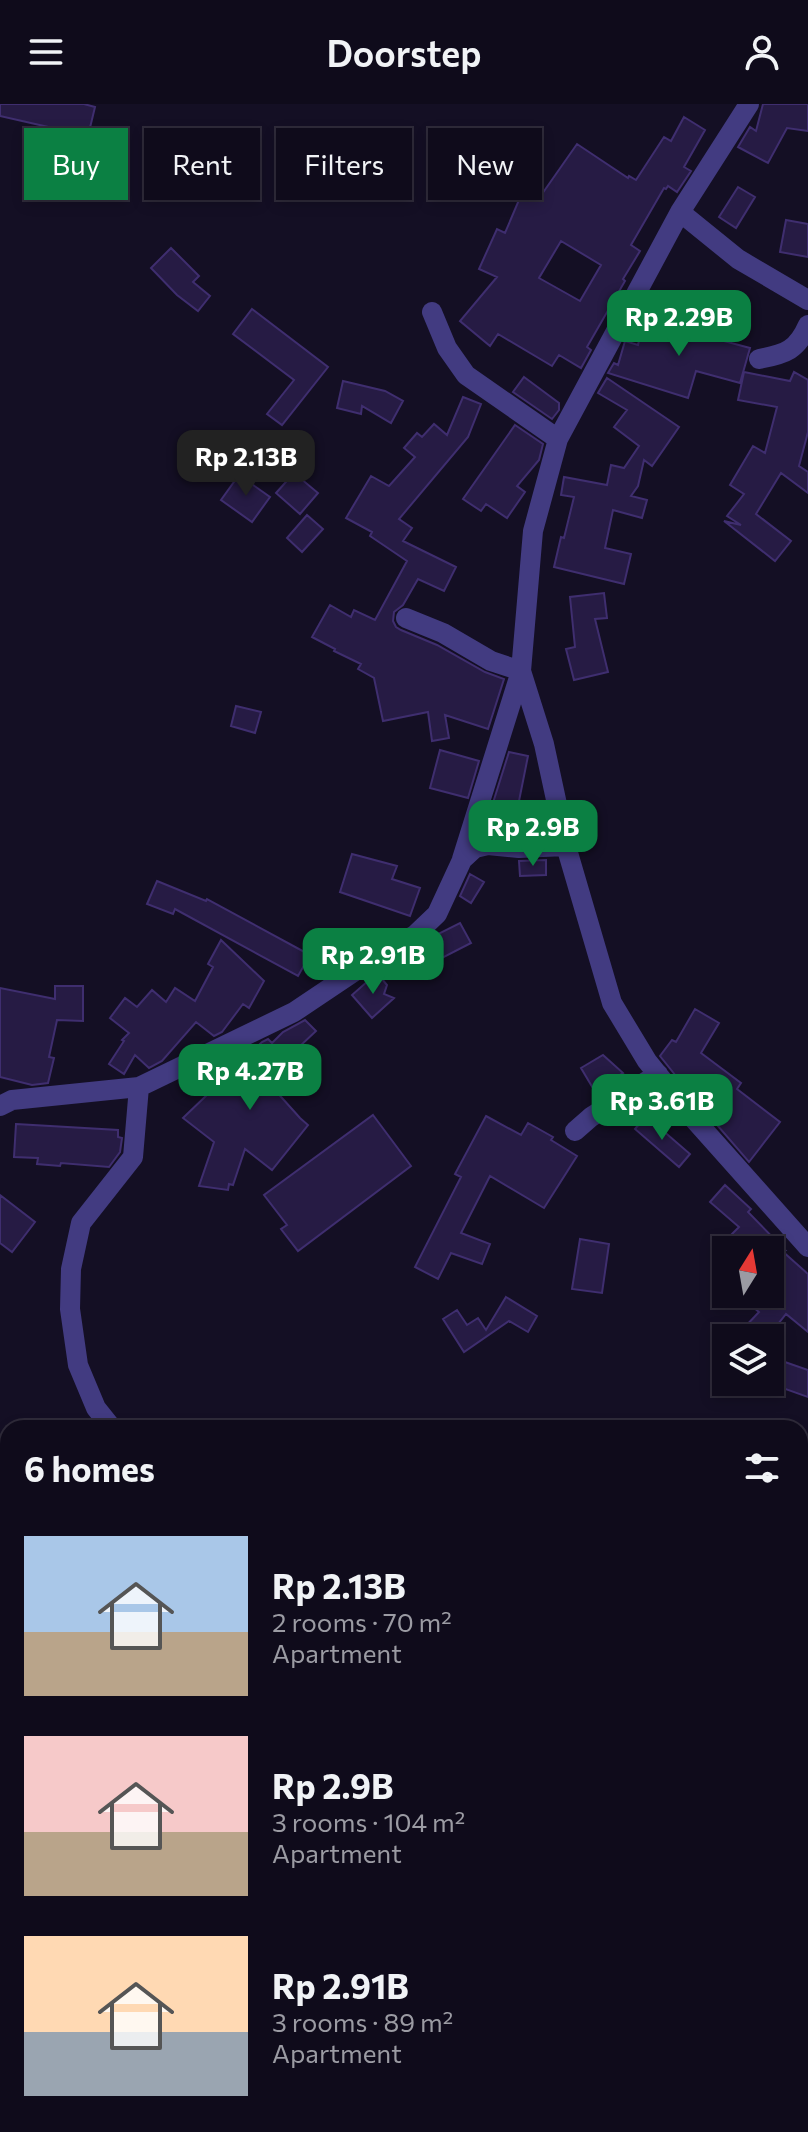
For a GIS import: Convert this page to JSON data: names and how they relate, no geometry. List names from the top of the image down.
{
  "north": "top",
  "page": {
    "header": "Doorstep",
    "chip": [
      "Buy",
      "Rent",
      "Filters",
      "New"
    ],
    "price": [
      "Rp 2.29B",
      "Rp 2.13B",
      "Rp 2.9B",
      "Rp 2.91B",
      "Rp 4.27B",
      "Rp 3.61B"
    ],
    "heading": "6 homes",
    "list": [
      {
        "name": "Rp 2.13B",
        "note": "2 rooms · 70 m² · Apartment"
      },
      {
        "name": "Rp 2.9B",
        "note": "3 rooms · 104 m² · Apartment"
      },
      {
        "name": "Rp 2.91B",
        "note": "3 rooms · 89 m² · Apartment"
      }
    ]
  }
}
